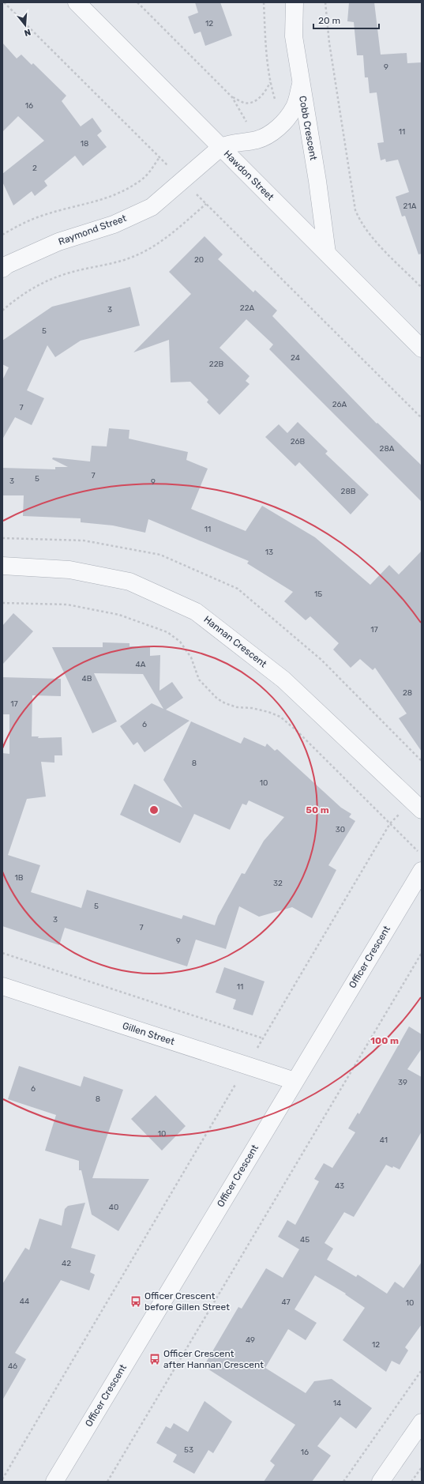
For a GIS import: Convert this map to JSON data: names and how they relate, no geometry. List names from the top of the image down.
{
  "streets": {
    "street": [
      "Cobb Crescent",
      "Hawdon Street",
      "Raymond Street",
      "Hannan Crescent",
      "Officer Crescent",
      "Gillen Street"
    ]
  },
  "crossings": [
    ["Cobb Crescent", "Hawdon Street"],
    ["Hawdon Street", "Raymond Street"],
    ["Officer Crescent", "Gillen Street"]
  ],
  "places": {
    "bus stop": ["Officer Crescent before Gillen Street", "Officer Crescent after Hannan Crescent"]
  },
  "house_numbers": [
    "12",
    "9",
    "16",
    "11",
    "18",
    "2",
    "21A",
    "20",
    "22A",
    "3",
    "5",
    "24",
    "22B",
    "26A",
    "7",
    "26B",
    "28A",
    "7",
    "5",
    "3",
    "9",
    "28B",
    "11",
    "13",
    "15",
    "17",
    "4A",
    "4B",
    "28",
    "17",
    "6",
    "8",
    "10",
    "30",
    "1B",
    "32",
    "5",
    "3",
    "7",
    "9",
    "11",
    "39",
    "6",
    "8",
    "10",
    "41",
    "43",
    "40",
    "45",
    "42",
    "44",
    "47",
    "10",
    "49",
    "12",
    "46",
    "14",
    "53",
    "16"
  ],
  "scale_bar": "20 m",
  "north": "bottom",
  "rings": ["50 m", "100 m"]
}
